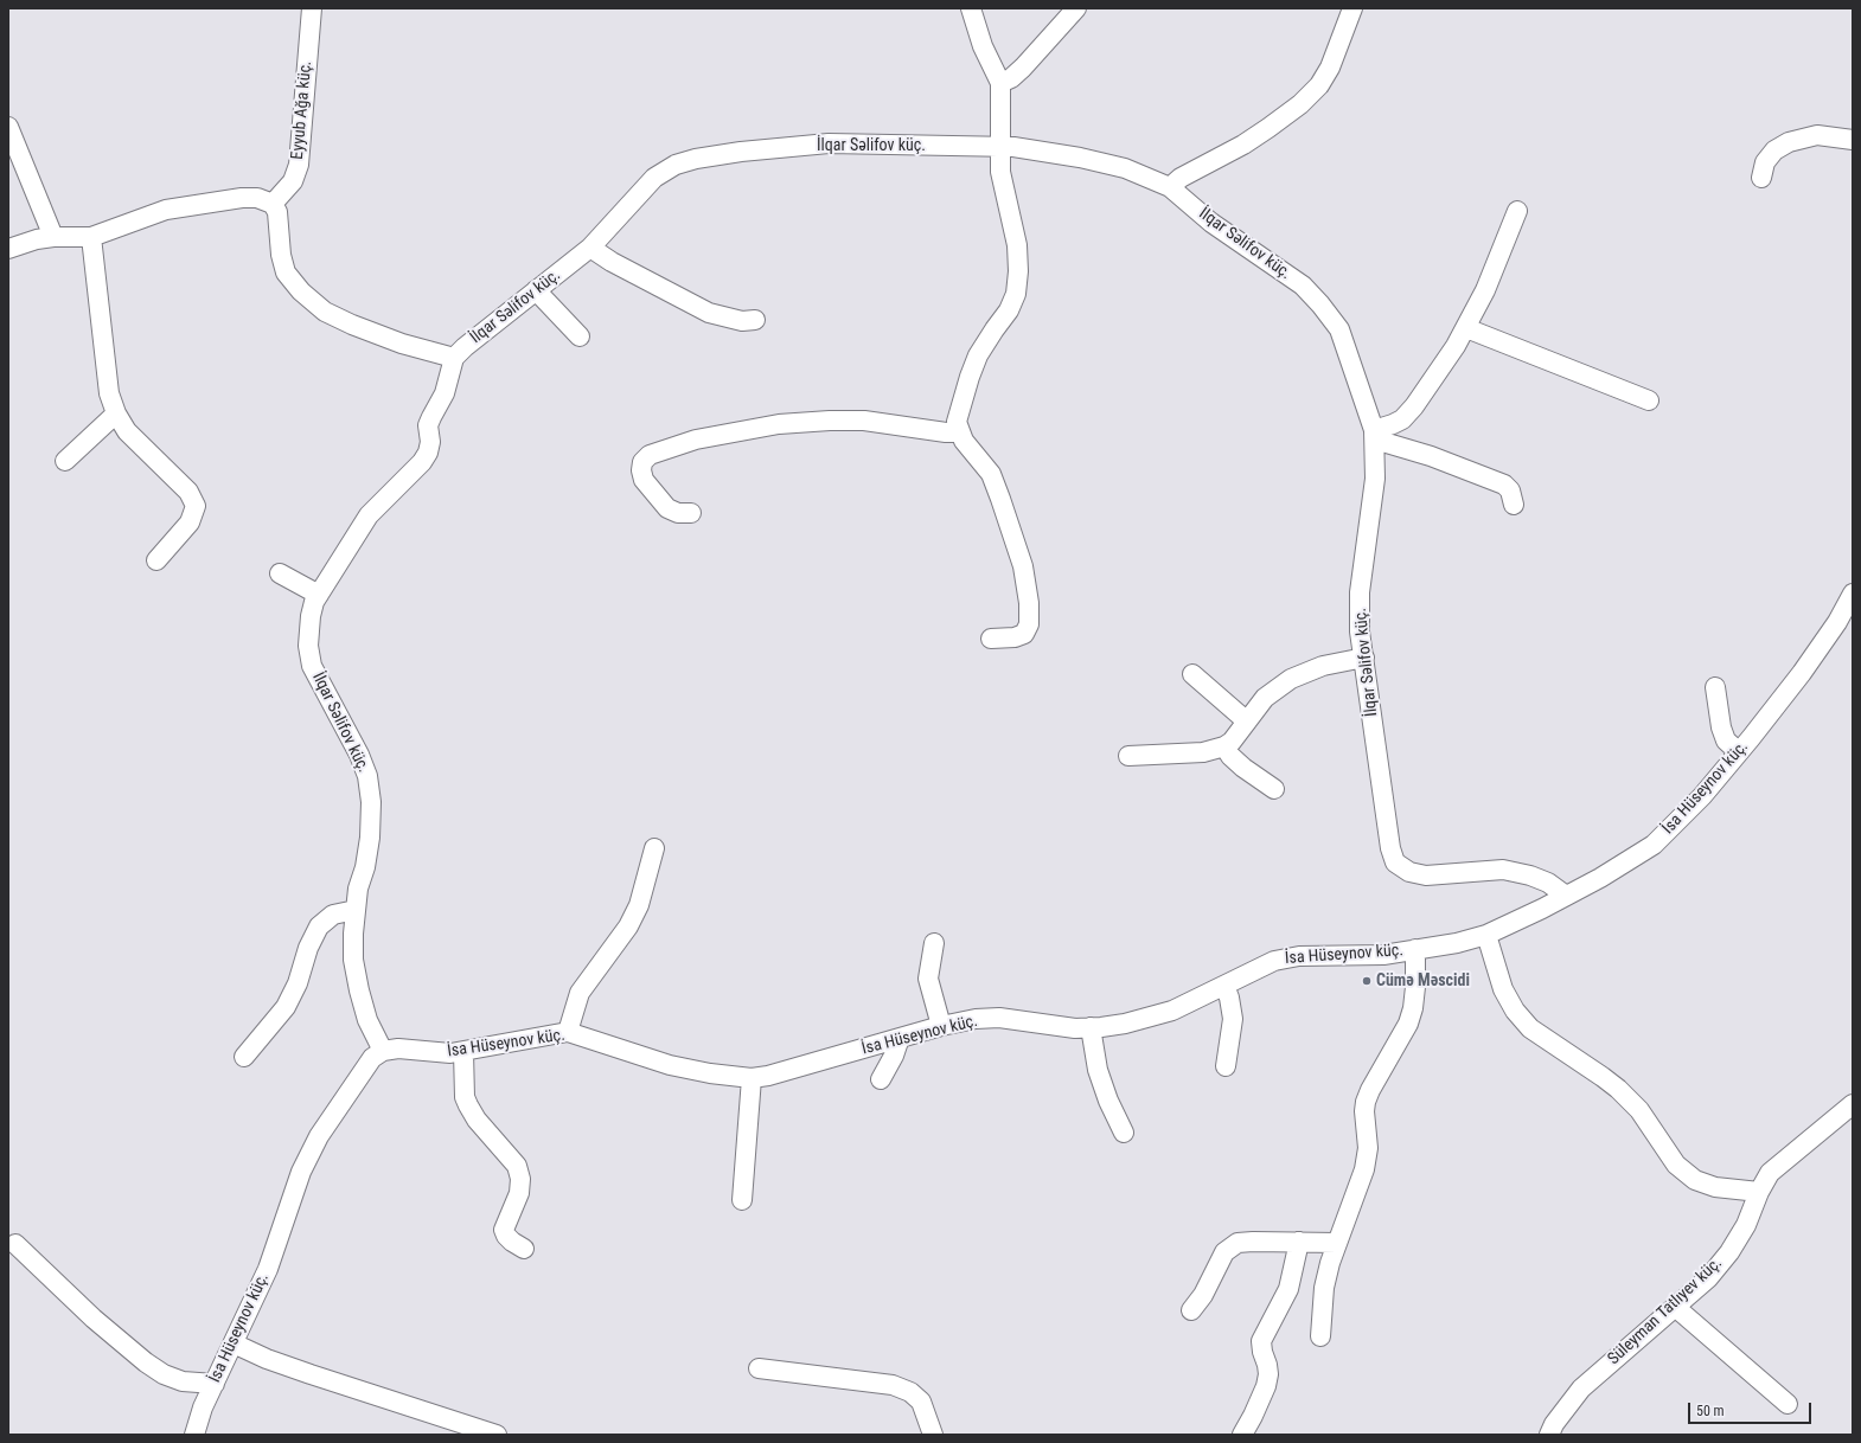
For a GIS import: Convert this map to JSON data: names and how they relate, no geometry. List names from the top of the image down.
{
  "streets": {
    "street": [
      "Eyyub Ağa küç.",
      "İlqar Səlifov küç.",
      "İsa Hüseynov küç.",
      "Süleyman Tatlıyev küç."
    ]
  },
  "crossings": [
    ["İlqar Səlifov küç.", "İsa Hüseynov küç."]
  ],
  "places": ["Cümə Məscidi"],
  "scale_bar": "50 m"
}
